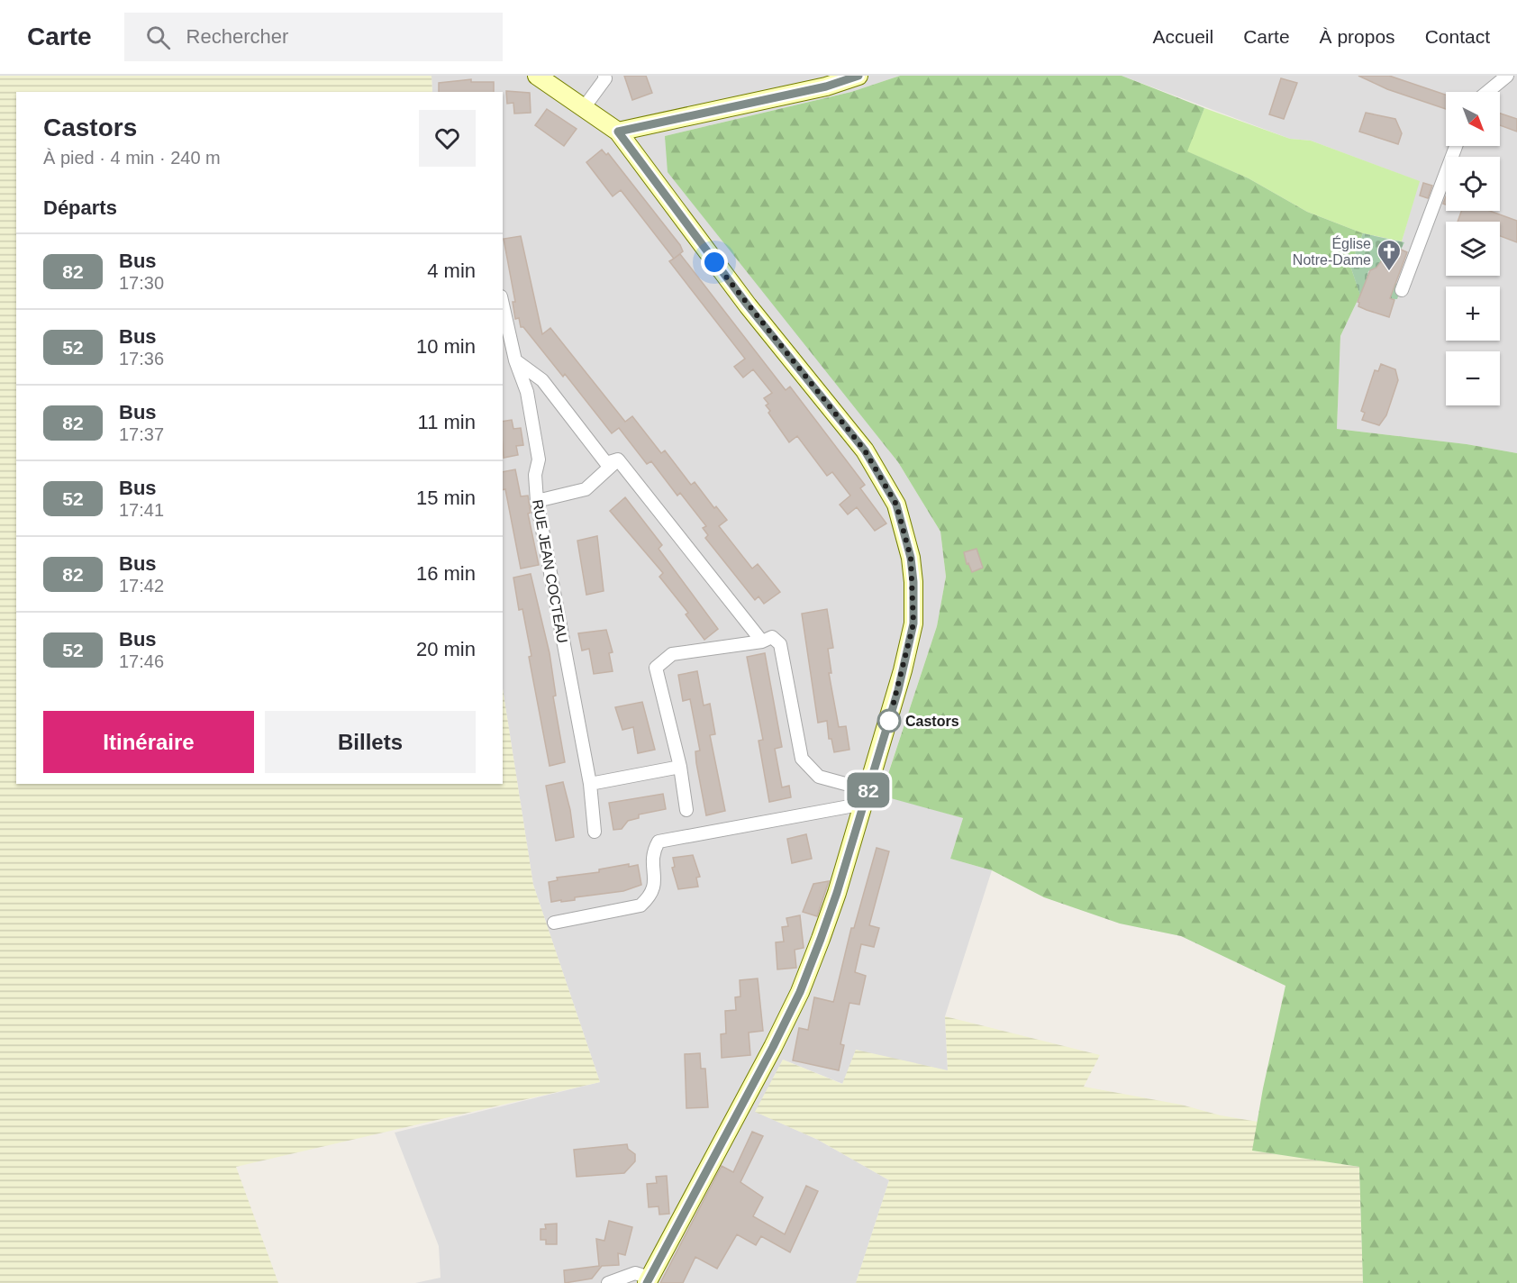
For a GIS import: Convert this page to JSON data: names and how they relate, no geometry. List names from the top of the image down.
{
  "streets": {
    "street": ["RUE JEAN COCTEAU"]
  },
  "places": {
    "church": ["Église Notre-Dame"],
    "other": ["Castors"]
  },
  "lines": ["bus line 82"],
  "north": "bottom right",
  "page": {
    "header": "Carte",
    "search": "Rechercher",
    "nav": [
      "Accueil",
      "Carte",
      "À propos",
      "Contact"
    ],
    "on_map": "82",
    "map_buttons": ["+", "−"],
    "heading": [
      ["Castors", "À pied · 4 min · 240 m"],
      "Départs"
    ],
    "list": [
      {
        "mark": "82",
        "name": "Bus",
        "note": "17:30",
        "value": "4 min"
      },
      {
        "mark": "52",
        "name": "Bus",
        "note": "17:36",
        "value": "10 min"
      },
      {
        "mark": "82",
        "name": "Bus",
        "note": "17:37",
        "value": "11 min"
      },
      {
        "mark": "52",
        "name": "Bus",
        "note": "17:41",
        "value": "15 min"
      },
      {
        "mark": "82",
        "name": "Bus",
        "note": "17:42",
        "value": "16 min"
      },
      {
        "mark": "52",
        "name": "Bus",
        "note": "17:46",
        "value": "20 min"
      }
    ],
    "buttons": ["Itinéraire", "Billets"]
  }
}
